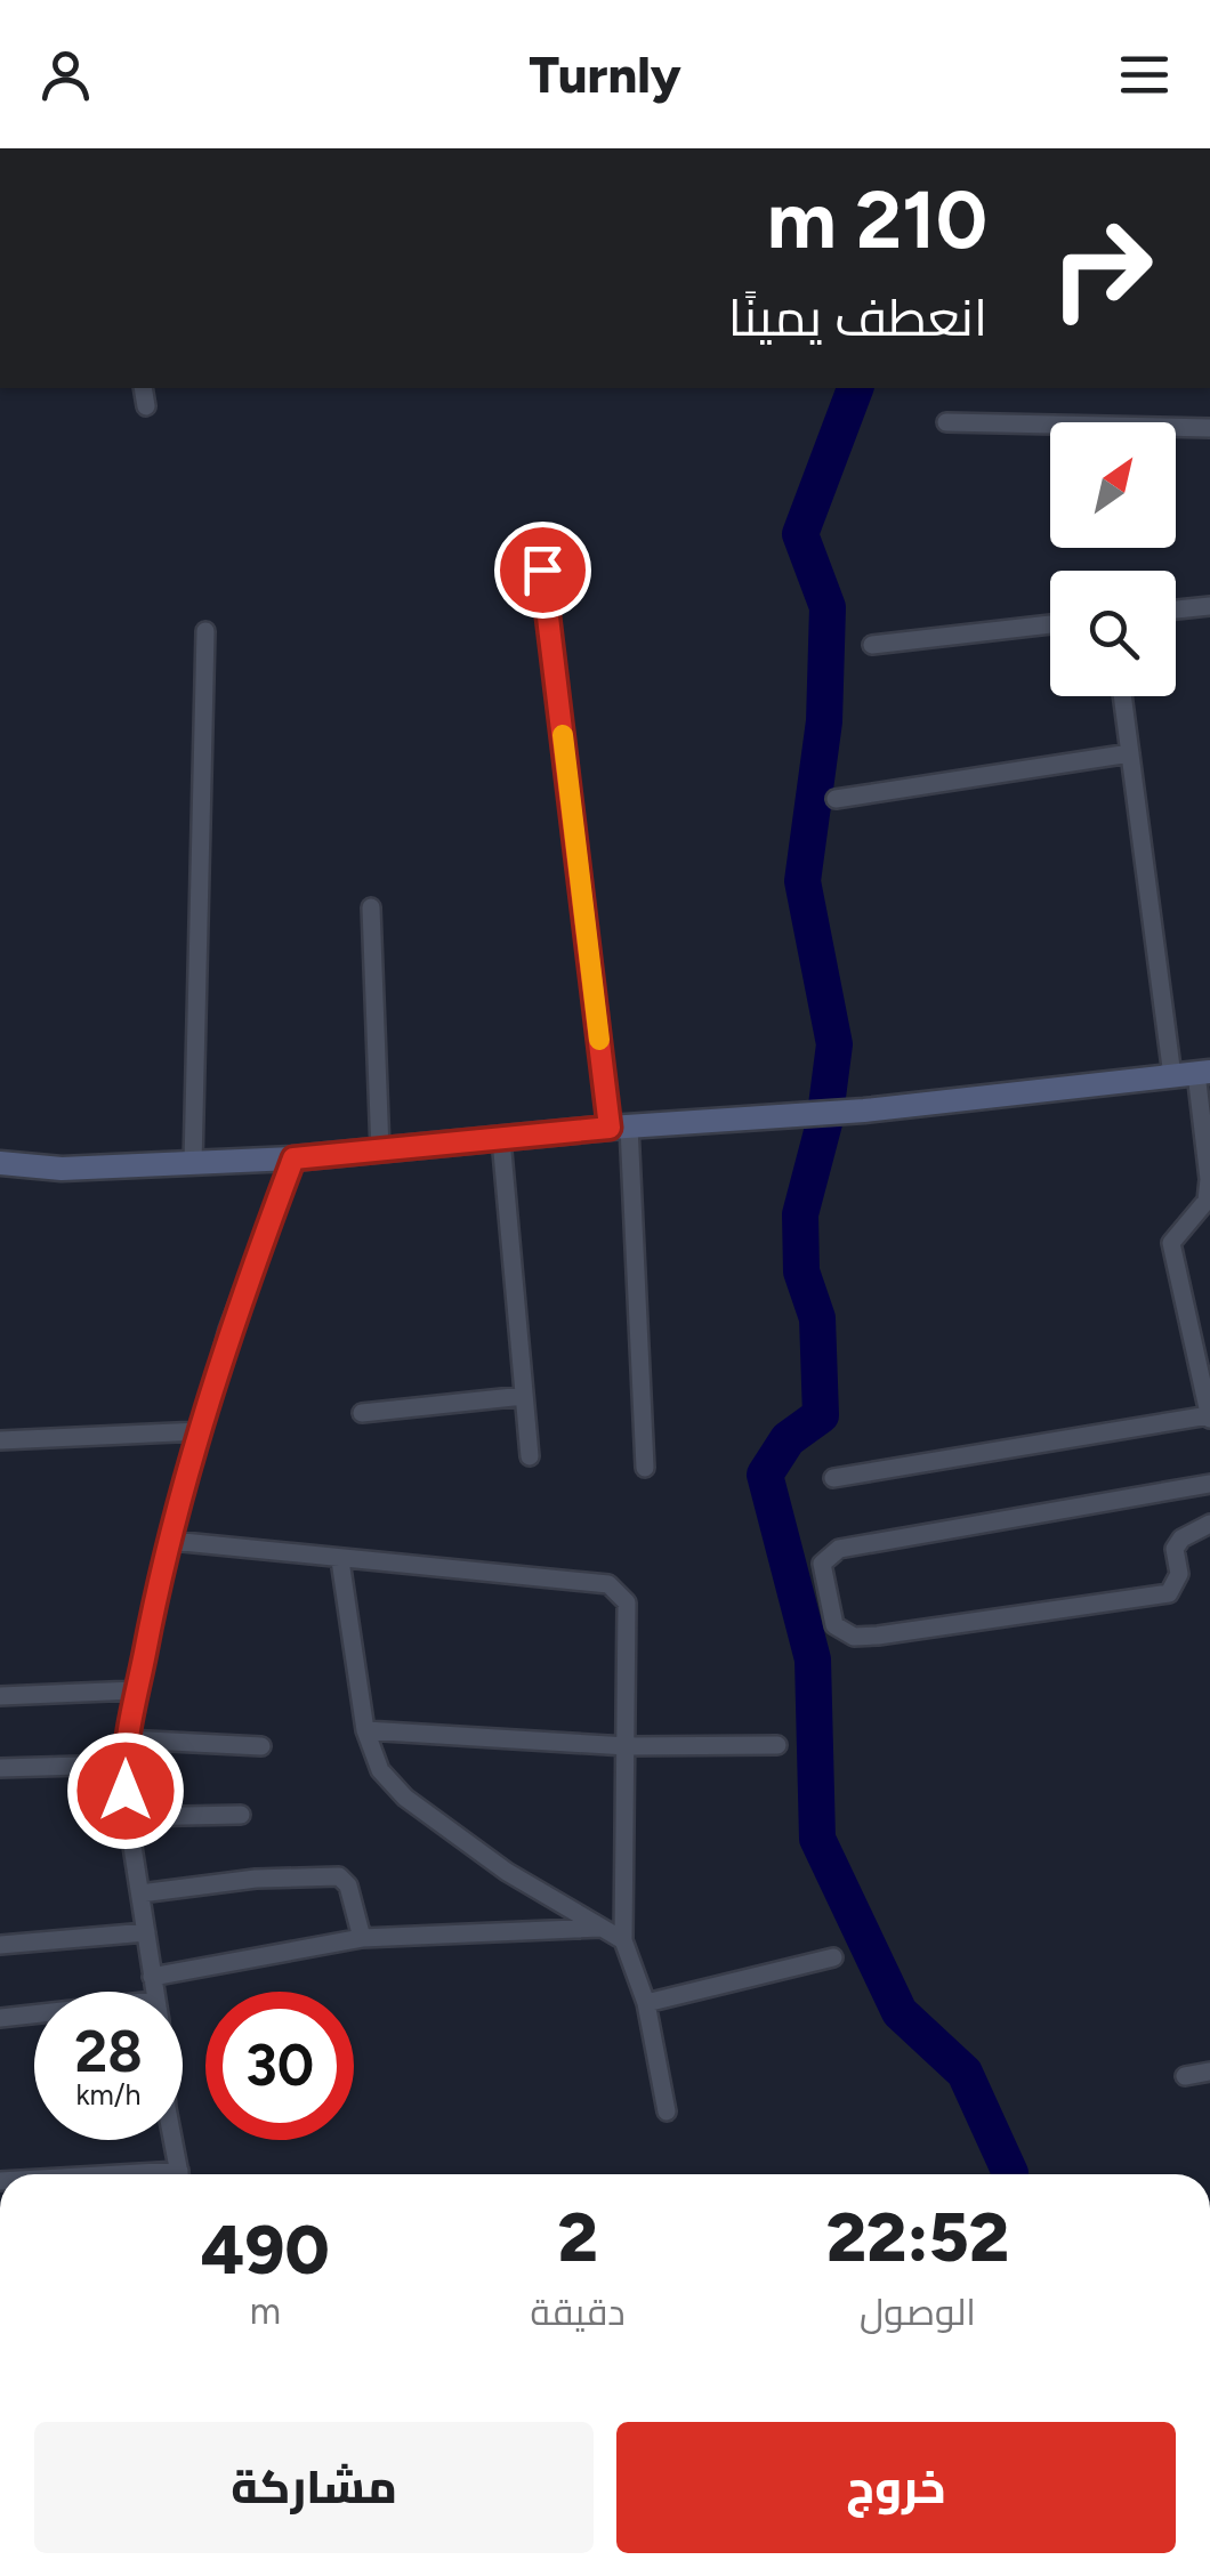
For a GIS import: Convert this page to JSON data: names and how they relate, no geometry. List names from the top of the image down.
{
  "north": "top right",
  "page": {
    "header": "Turnly",
    "turn": ["210 m", "انعطف يمينًا"],
    "speed": "28 km/h",
    "limit": "30",
    "eta": [
      "22:52",
      "الوصول",
      "2",
      "دقيقة",
      "490",
      "m"
    ],
    "buttons": ["خروج", "مشاركة"]
  }
}
